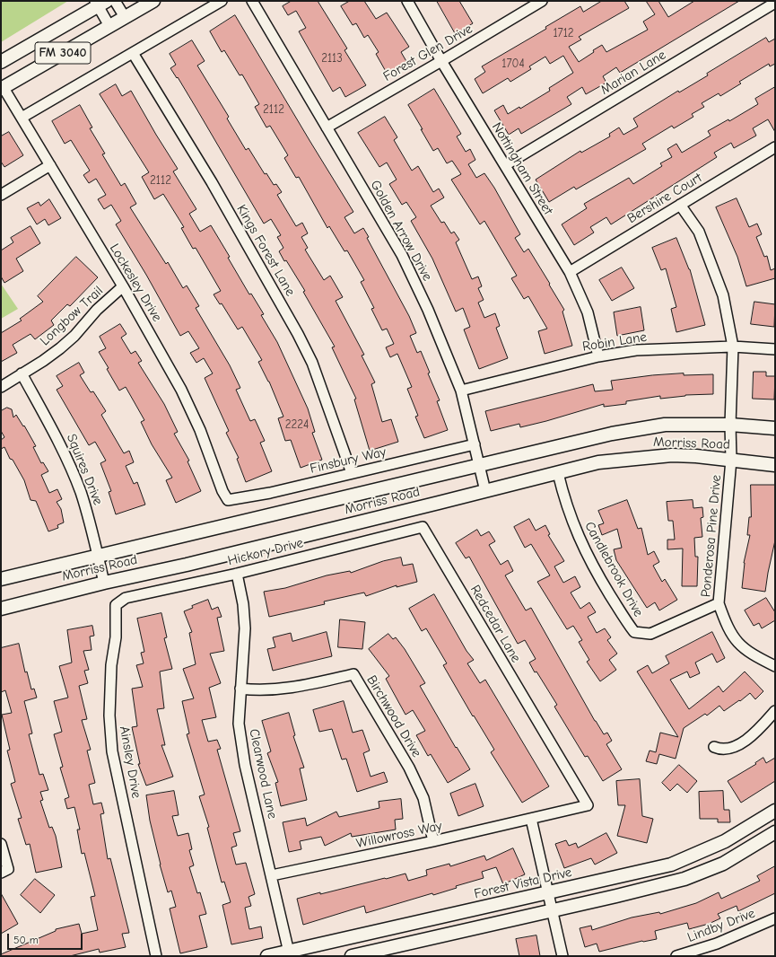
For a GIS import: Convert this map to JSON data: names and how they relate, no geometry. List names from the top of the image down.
{
  "streets": {
    "main road": ["FM 3040", "Morriss Road", "Forest Vista Drive"],
    "street": [
      "Forest Glen Drive",
      "Marian Lane",
      "Nottingham Street",
      "Bershire Court",
      "Golden Arrow Drive",
      "Kings Forest Lane",
      "Lockesley Drive",
      "Longbow Trail",
      "Robin Lane",
      "Finsbury Way",
      "Squires Drive",
      "Ponderosa Pine Drive",
      "Hickory Drive",
      "Candlebrook Drive",
      "Redcedar Lane",
      "Birchwood Drive",
      "Ainsley Drive",
      "Clearwood Lane",
      "Willowross Way",
      "Lindby Drive"
    ]
  },
  "crossings": [
    ["FM 3040", "Lockesley Drive"],
    ["Forest Glen Drive", "Nottingham Street"],
    ["Forest Glen Drive", "Golden Arrow Drive"],
    ["Marian Lane", "Nottingham Street"],
    ["Nottingham Street", "Bershire Court"],
    ["Nottingham Street", "Robin Lane"],
    ["Bershire Court", "Ponderosa Pine Drive"],
    ["Golden Arrow Drive", "Robin Lane"],
    ["Golden Arrow Drive", "Morriss Road"],
    ["Golden Arrow Drive", "Finsbury Way"],
    ["Kings Forest Lane", "Finsbury Way"],
    ["Lockesley Drive", "Longbow Trail"],
    ["Lockesley Drive", "Finsbury Way"],
    ["Longbow Trail", "Squires Drive"],
    ["Robin Lane", "Ponderosa Pine Drive"],
    ["Morriss Road", "Squires Drive"],
    ["Morriss Road", "Ponderosa Pine Drive"],
    ["Morriss Road", "Candlebrook Drive"],
    ["Ponderosa Pine Drive", "Candlebrook Drive"],
    ["Hickory Drive", "Redcedar Lane"],
    ["Hickory Drive", "Ainsley Drive"],
    ["Hickory Drive", "Clearwood Lane"],
    ["Redcedar Lane", "Willowross Way"],
    ["Birchwood Drive", "Clearwood Lane"],
    ["Birchwood Drive", "Willowross Way"],
    ["Clearwood Lane", "Willowross Way"],
    ["Clearwood Lane", "Forest Vista Drive"]
  ],
  "house_numbers": [
    "1712",
    "2113",
    "1704",
    "2112",
    "2112",
    "2224"
  ],
  "scale_bar": "50 m"
}
